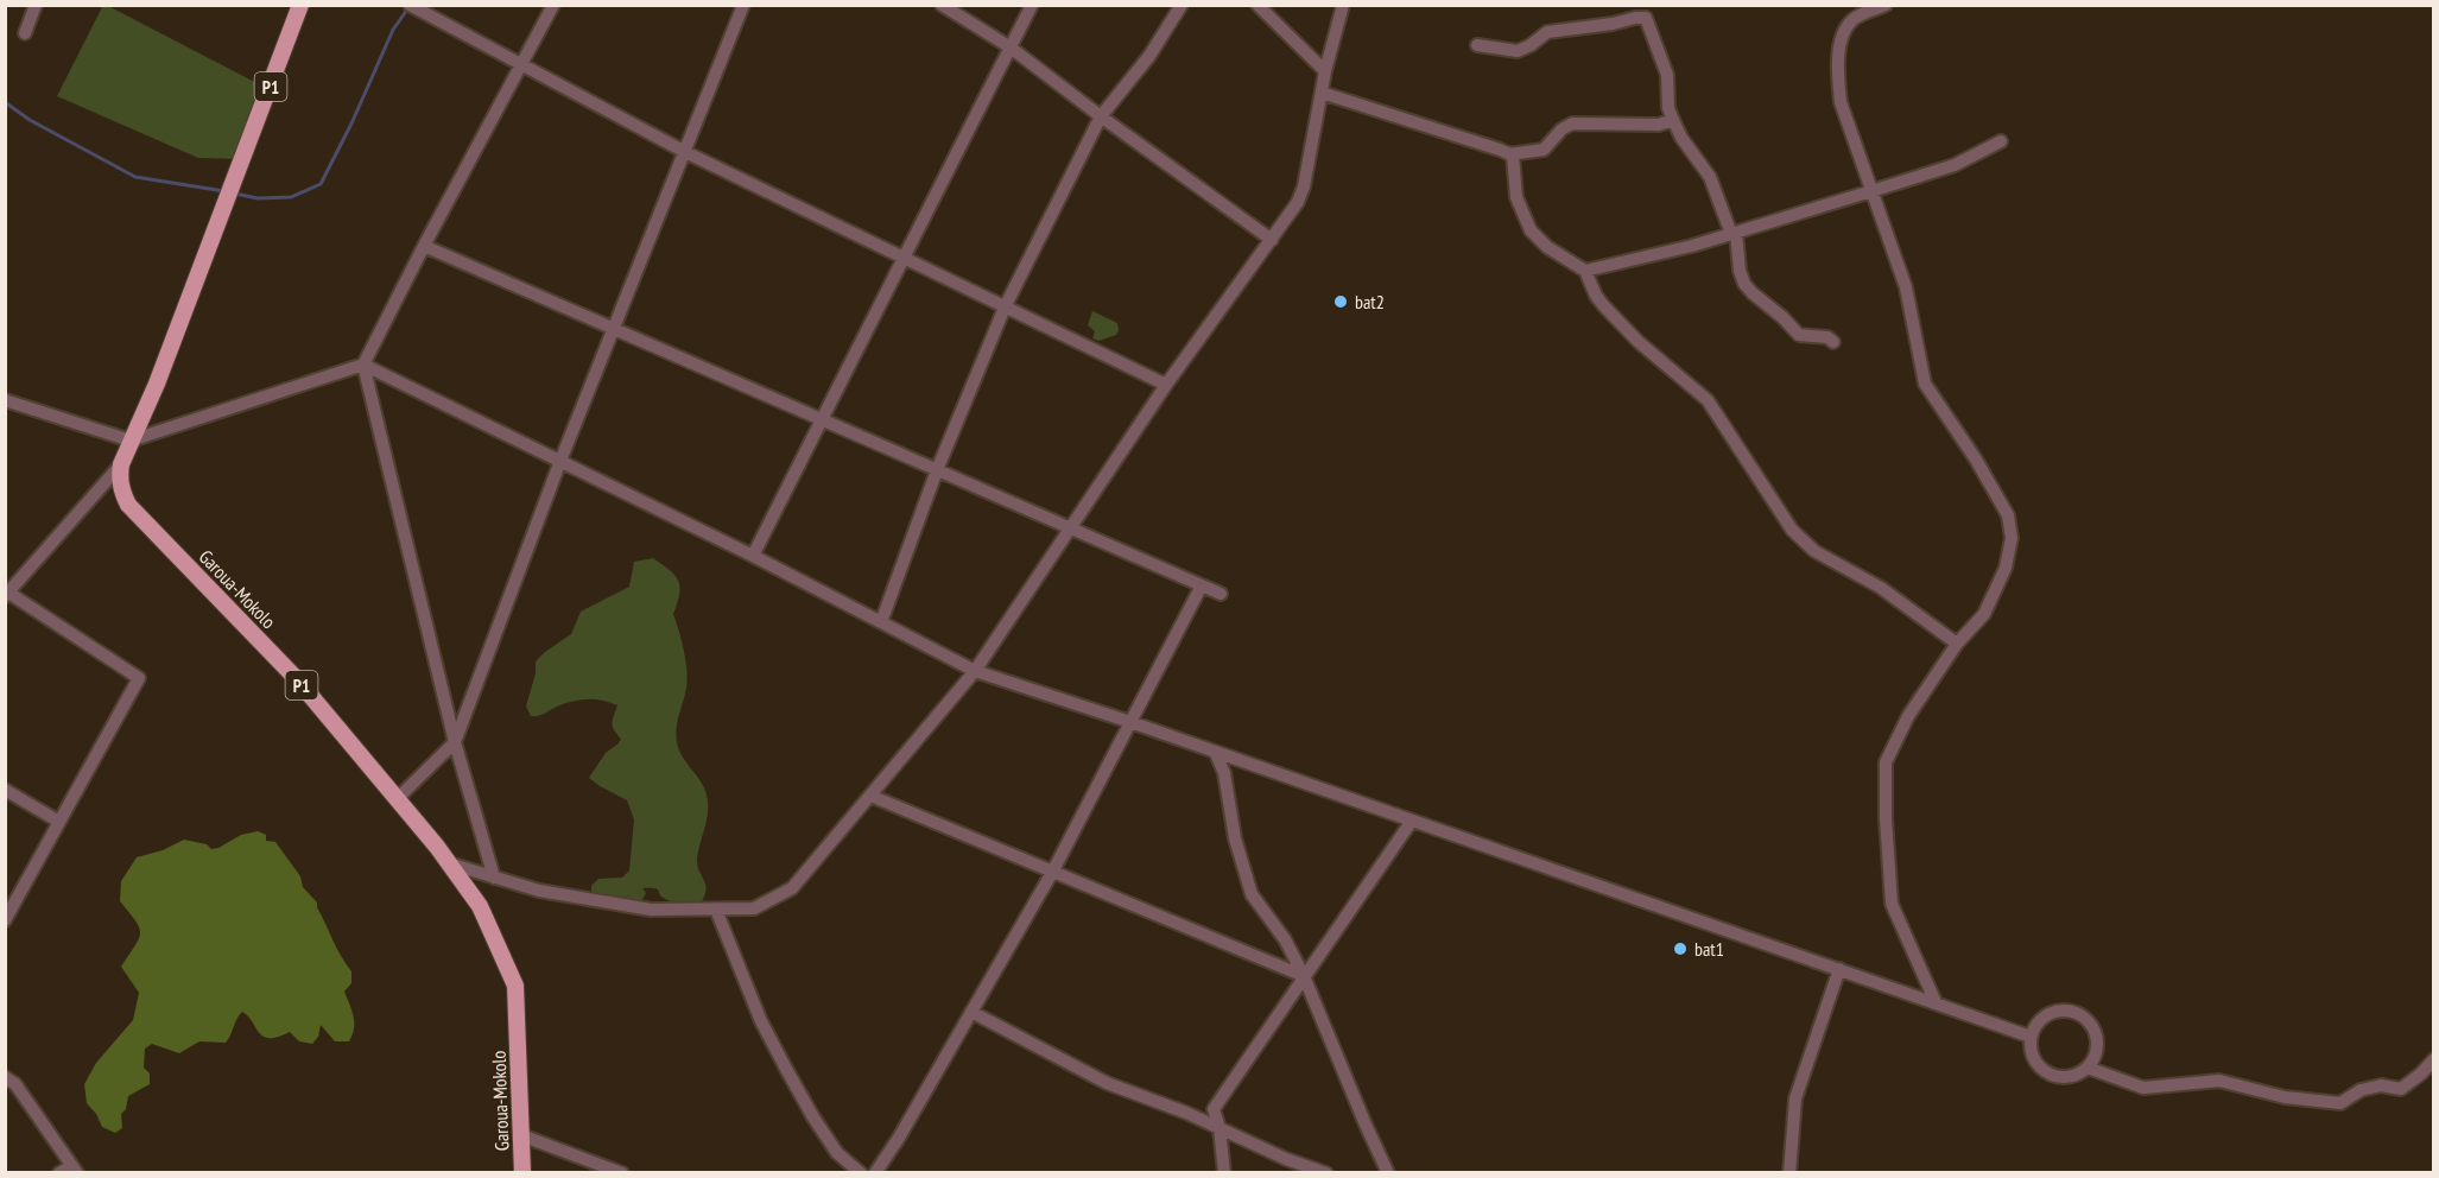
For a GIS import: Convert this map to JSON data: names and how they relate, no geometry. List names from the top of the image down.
{
  "streets": {
    "main road": ["P1", "Garoua-Mokolo"]
  },
  "places": ["bat2", "bat1"]
}
